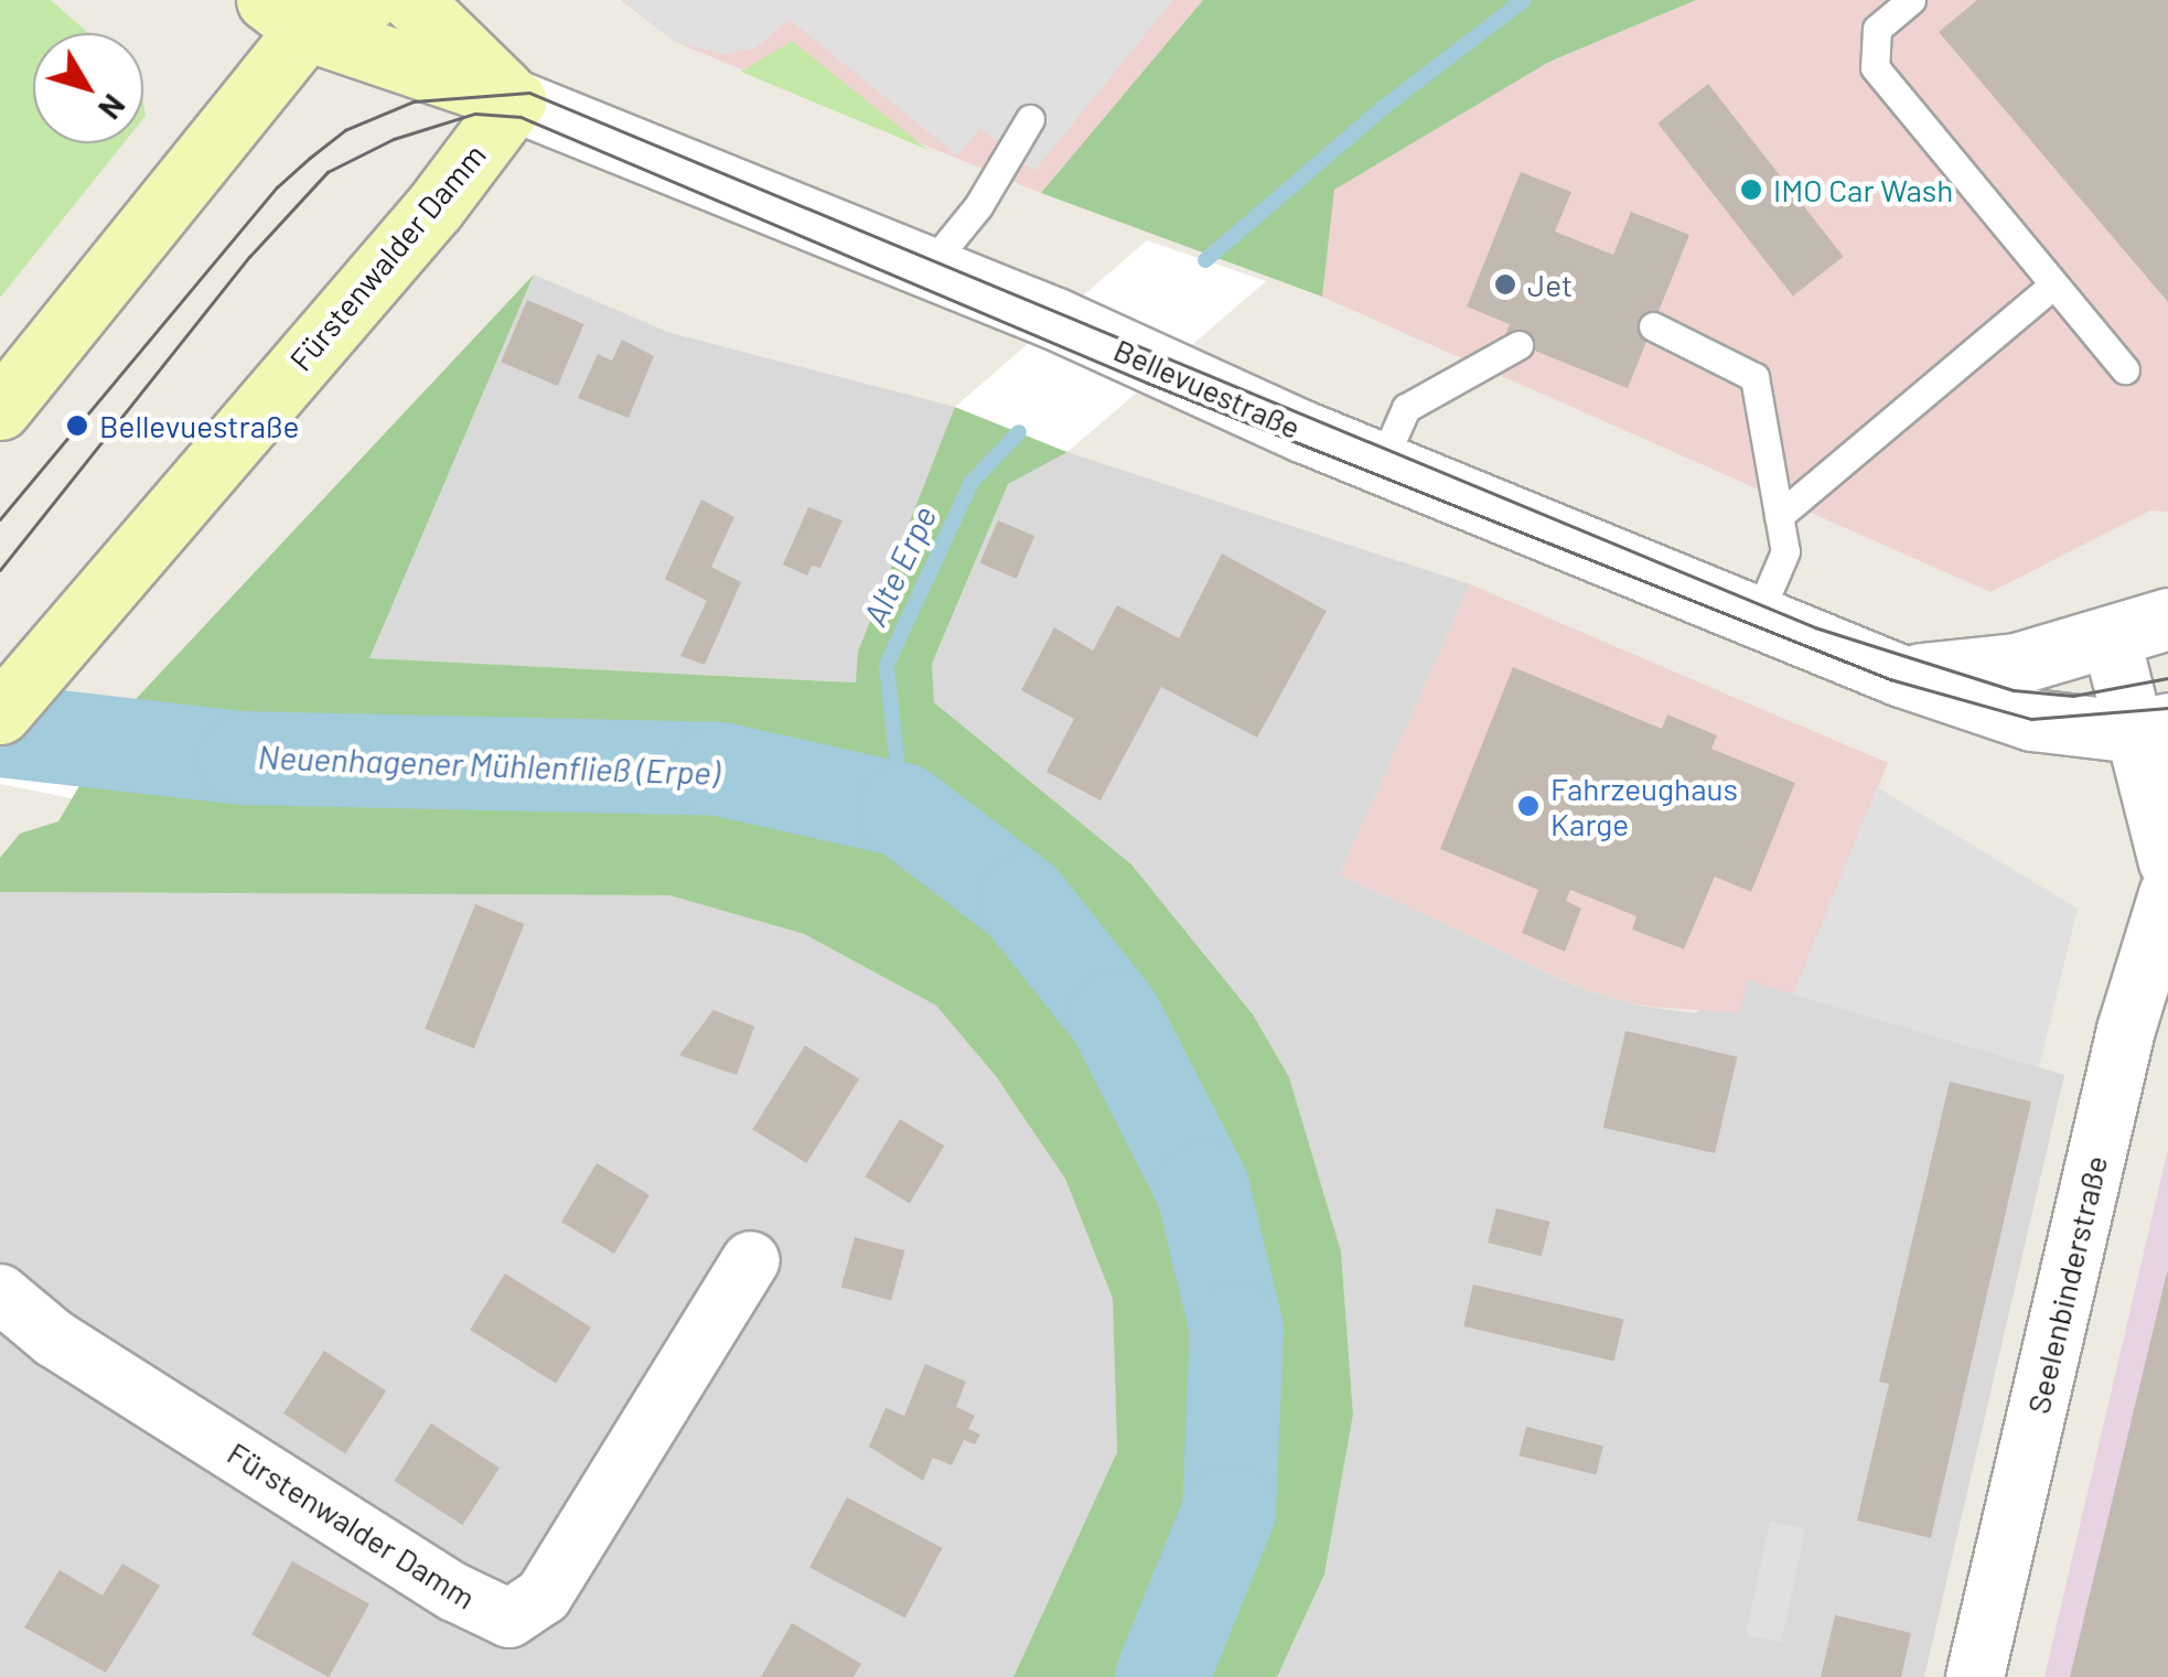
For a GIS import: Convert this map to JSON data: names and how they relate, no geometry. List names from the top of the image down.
{
  "streets": {
    "main road": ["Fürstenwalder Damm"],
    "street": ["Bellevuestraße", "Seelenbinderstraße"]
  },
  "crossings": [
    ["Fürstenwalder Damm", "Bellevuestraße"]
  ],
  "water": ["Alte Erpe", "Neuenhagener Mühlenfließ (Erpe)"],
  "places": [
    "IMO Car Wash",
    "Jet",
    "Bellevuestraße",
    "Fahrzeughaus Karge"
  ],
  "north": "bottom right"
}
